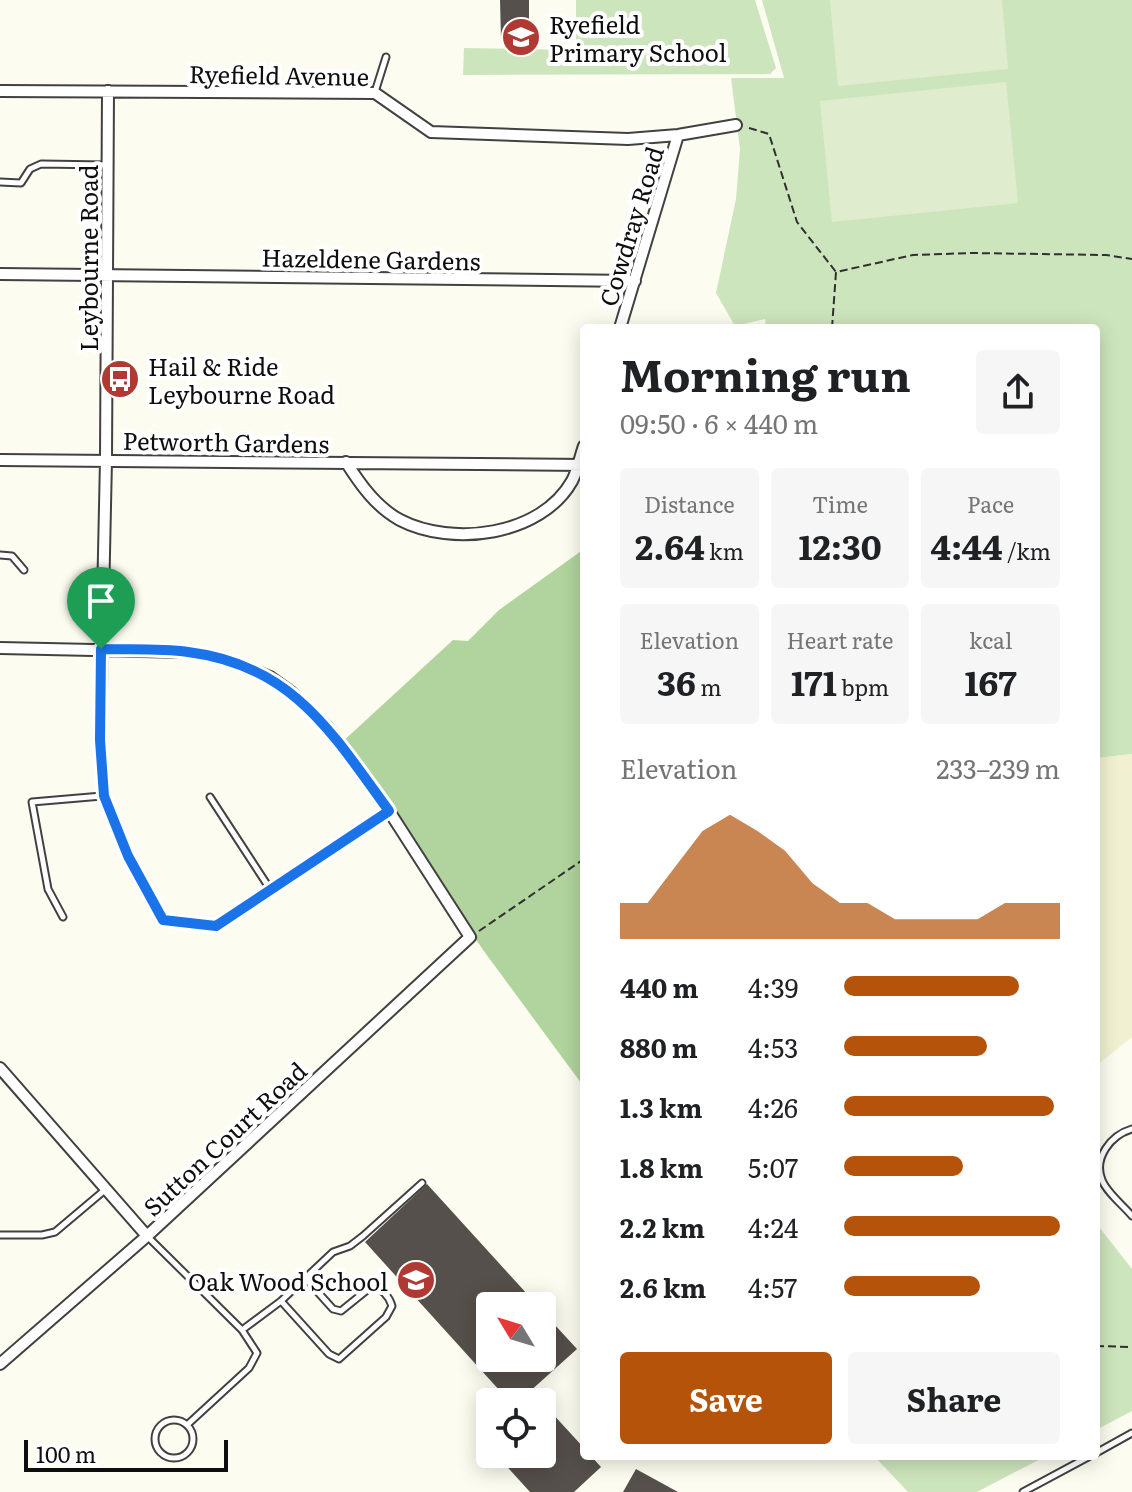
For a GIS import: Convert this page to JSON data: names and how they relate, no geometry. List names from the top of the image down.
{
  "streets": {
    "street": [
      "Ryefield Avenue",
      "Cowdray Road",
      "Leybourne Road",
      "Hazeldene Gardens",
      "Petworth Gardens",
      "Sutton Court Road"
    ]
  },
  "crossings": [
    ["Ryefield Avenue", "Cowdray Road"],
    ["Ryefield Avenue", "Leybourne Road"],
    ["Cowdray Road", "Hazeldene Gardens"],
    ["Leybourne Road", "Hazeldene Gardens"],
    ["Leybourne Road", "Petworth Gardens"]
  ],
  "places": {
    "school or university": ["Ryefield Primary School", "Oak Wood School"],
    "bus stop": ["Hail & Ride Leybourne Road"]
  },
  "scale_bar": "100 m",
  "north": "top left",
  "page": {
    "heading": ["Morning run", "09:50 · 6 × 440 m"],
    "stats": [
      ["Distance", "2.64 km"],
      ["Time", "12:30"],
      ["Pace", "4:44 /km"],
      ["Elevation", "36 m"],
      ["Heart rate", "171 bpm"],
      ["kcal", "167"]
    ],
    "chart": ["Elevation", "233–239 m"],
    "list": [
      {
        "name": "440 m",
        "note": "4:39"
      },
      {
        "name": "880 m",
        "note": "4:53"
      },
      {
        "name": "1.3 km",
        "note": "4:26"
      },
      {
        "name": "1.8 km",
        "note": "5:07"
      },
      {
        "name": "2.2 km",
        "note": "4:24"
      },
      {
        "name": "2.6 km",
        "note": "4:57"
      }
    ],
    "buttons": ["Save", "Share"],
    "scale": "100 m"
  }
}
